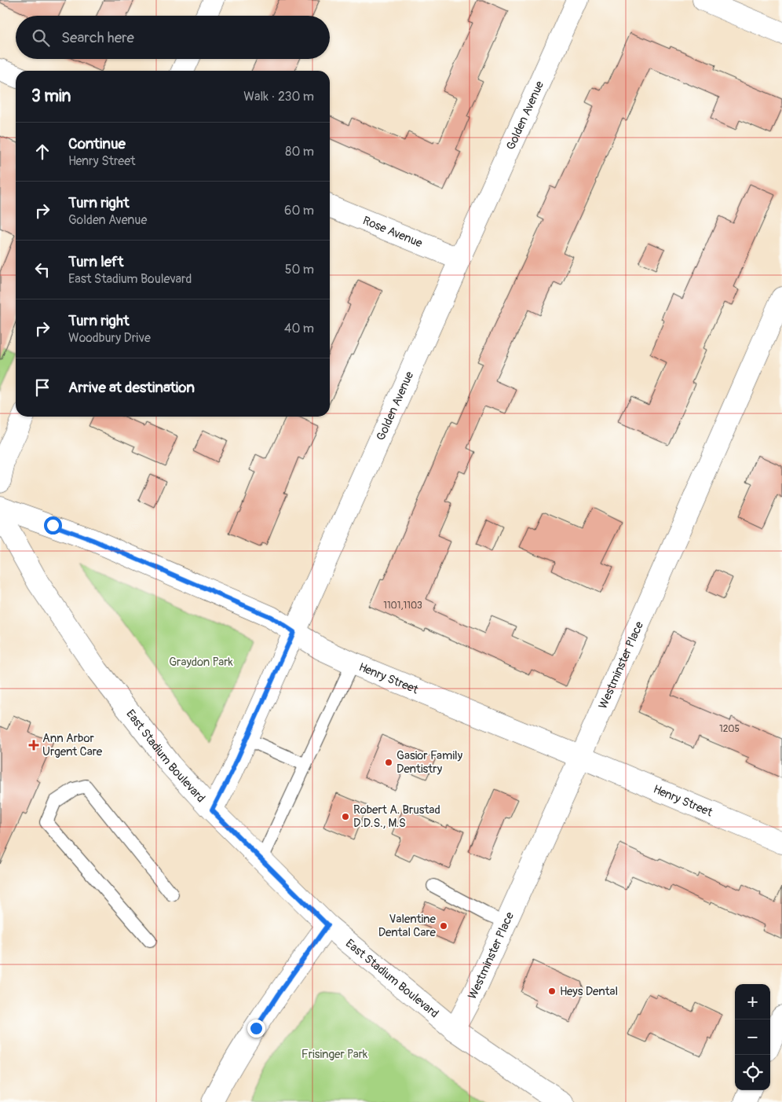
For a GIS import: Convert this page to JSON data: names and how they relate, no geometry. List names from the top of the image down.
{
  "streets": {
    "street": [
      "Golden Avenue",
      "Rose Avenue",
      "Westminster Place",
      "Henry Street",
      "East Stadium Boulevard"
    ]
  },
  "crossings": [
    ["Golden Avenue", "Rose Avenue"],
    ["Golden Avenue", "Henry Street"],
    ["Golden Avenue", "East Stadium Boulevard"],
    ["Westminster Place", "Henry Street"],
    ["Westminster Place", "East Stadium Boulevard"]
  ],
  "parks": ["Graydon Park", "Frisinger Park"],
  "places": {
    "health": ["Ann Arbor Urgent Care"],
    "other": [
      "Gasior Family Dentistry",
      "Robert A. Brustad D.D.S., M.S",
      "Valentine Dental Care",
      "Heys Dental"
    ]
  },
  "house_numbers": ["1101,1103", "1205"],
  "page": {
    "search": "Search here",
    "heading": ["3 min", "Walk · 230 m"],
    "list": [
      ["Continue", "Henry Street", "80 m"],
      ["Turn right", "Golden Avenue", "60 m"],
      ["Turn left", "East Stadium Boulevard", "50 m"],
      ["Turn right", "Woodbury Drive", "40 m"],
      "Arrive at destination"
    ],
    "map_buttons": ["+", "−"]
  }
}
